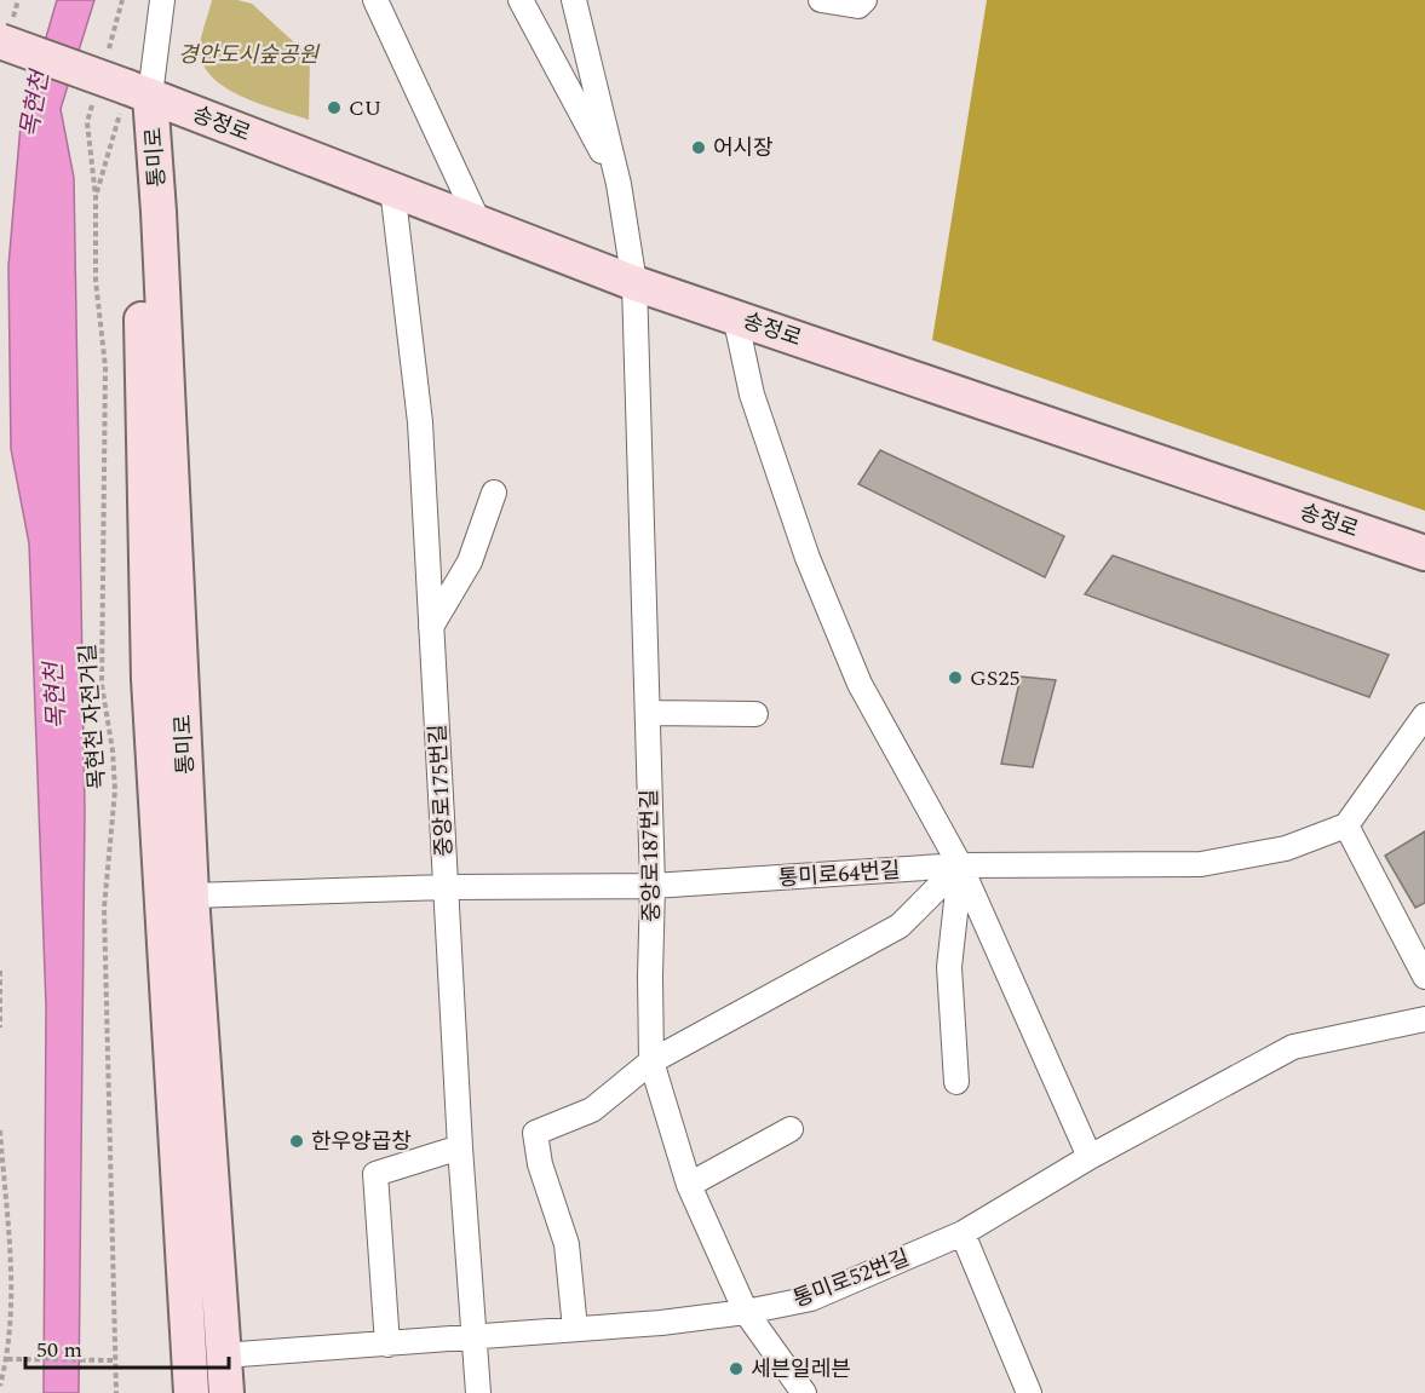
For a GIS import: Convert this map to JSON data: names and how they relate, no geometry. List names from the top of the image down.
{
  "streets": {
    "main road": ["송정로", "통미로"],
    "street": [
      "중앙로175번길",
      "중앙로187번길",
      "통미로64번길",
      "통미로52번길"
    ],
    "path": ["목현천 자전거길"]
  },
  "crossings": [
    ["송정로", "통미로"],
    ["송정로", "목현천 자전거길"],
    ["송정로", "중앙로175번길"],
    ["송정로", "중앙로187번길"],
    ["통미로", "목현천 자전거길"],
    ["통미로", "통미로64번길"],
    ["통미로", "통미로52번길"],
    ["중앙로175번길", "통미로64번길"],
    ["중앙로175번길", "통미로52번길"],
    ["중앙로187번길", "통미로64번길"],
    ["중앙로187번길", "통미로52번길"]
  ],
  "water": ["목현천"],
  "parks": ["경안도시숲공원"],
  "places": [
    "CU",
    "어시장",
    "GS25",
    "한우양곱창",
    "세븐일레븐"
  ],
  "scale_bar": "50 m"
}
